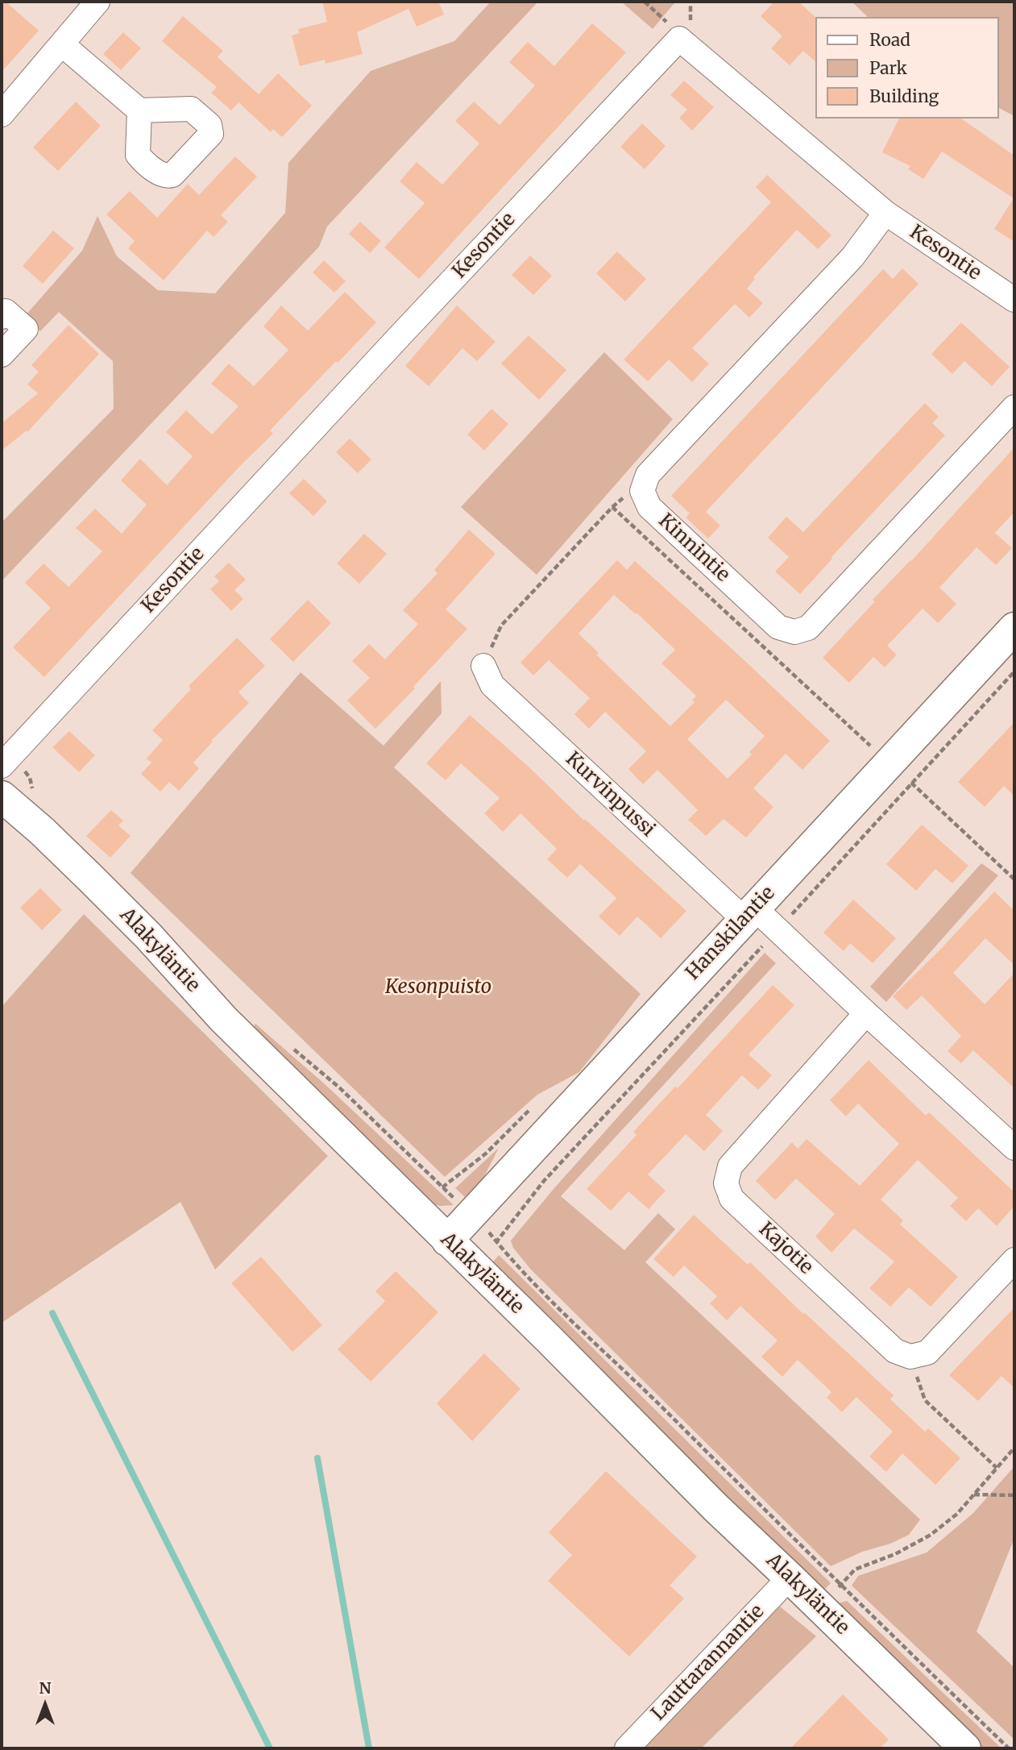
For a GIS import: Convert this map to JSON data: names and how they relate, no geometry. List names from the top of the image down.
{
  "streets": {
    "street": [
      "Kesontie",
      "Kinnintie",
      "Kurvinpussi",
      "Hanskilantie",
      "Alakyläntie",
      "Kajotie",
      "Lauttarannantie"
    ]
  },
  "crossings": [
    ["Kesontie", "Kinnintie"],
    ["Kurvinpussi", "Hanskilantie"],
    ["Hanskilantie", "Alakyläntie"],
    ["Alakyläntie", "Lauttarannantie"]
  ],
  "parks": ["Kesonpuisto"],
  "legend": ["Road", "Park", "Building"],
  "north": "top"
}
